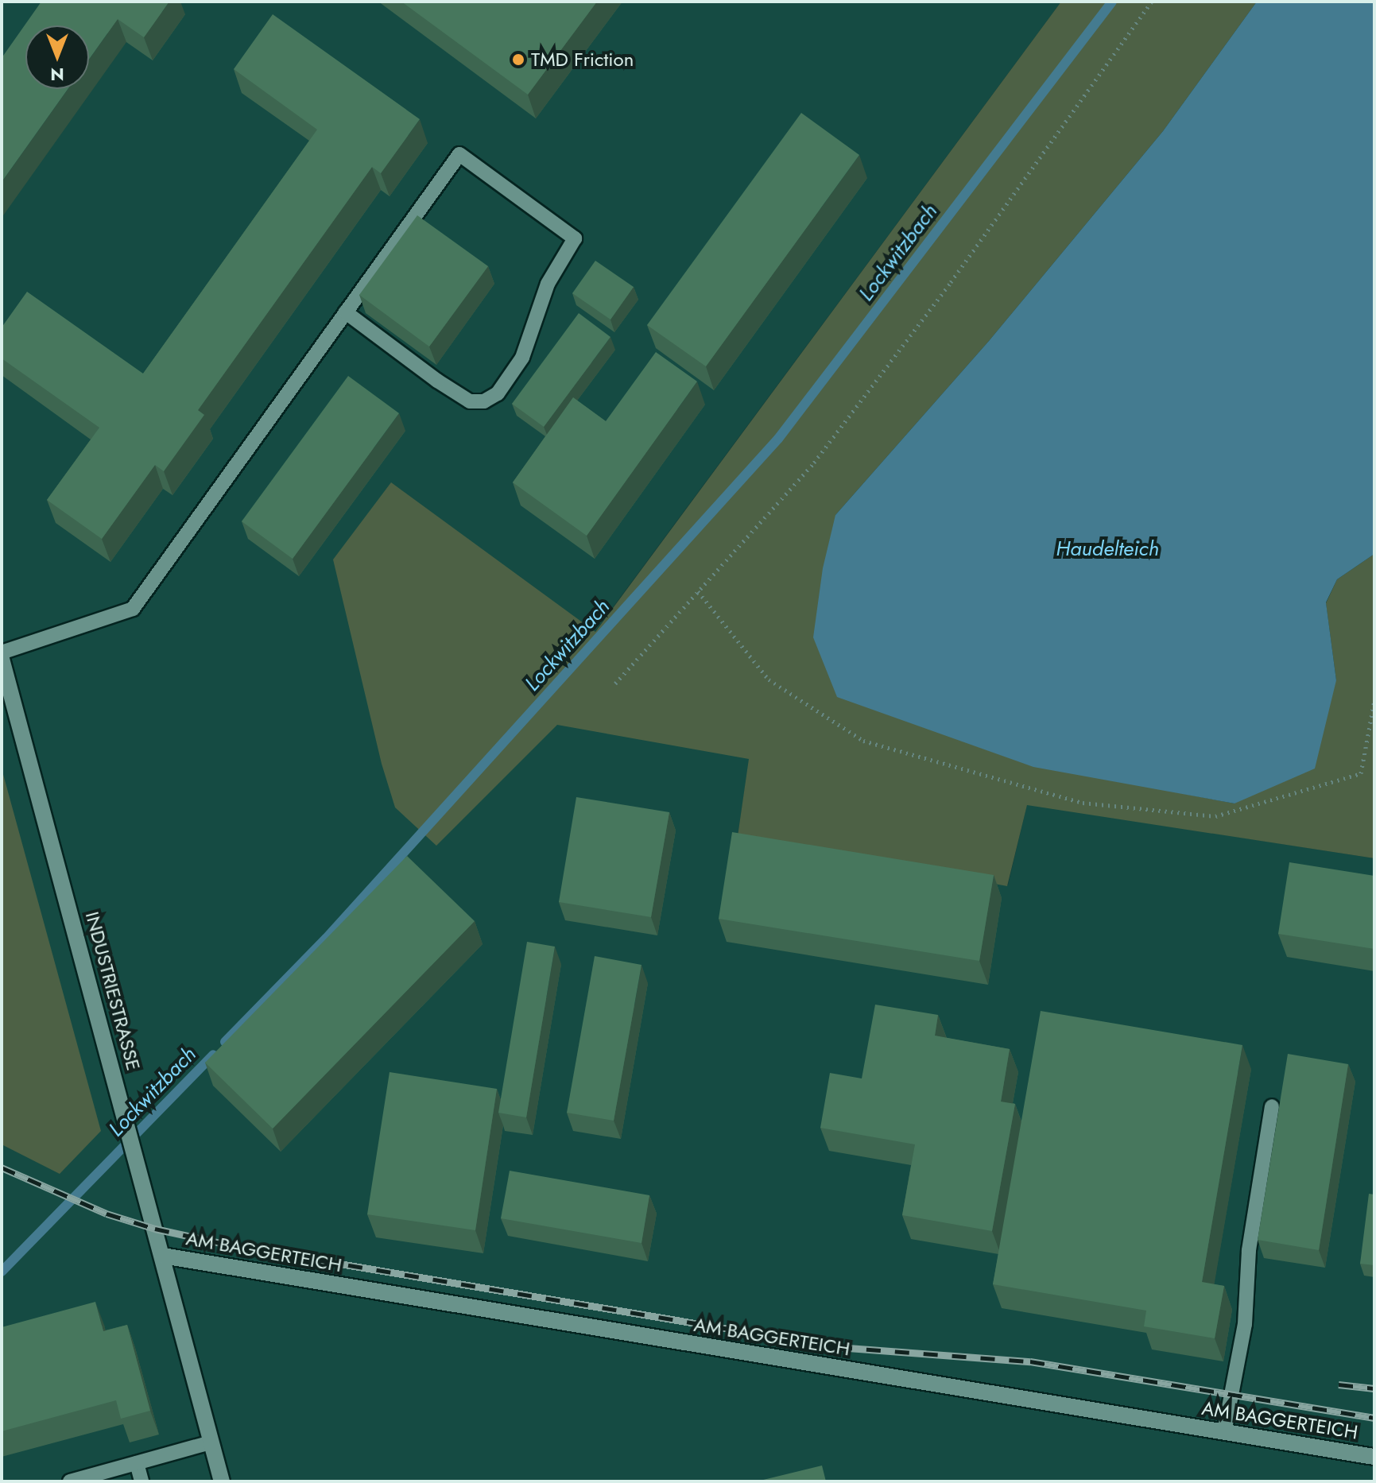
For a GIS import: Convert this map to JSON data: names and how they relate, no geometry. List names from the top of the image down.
{
  "streets": {
    "street": ["INDUSTRIESTRASSE", "AM BAGGERTEICH"]
  },
  "crossings": [
    ["INDUSTRIESTRASSE", "AM BAGGERTEICH"]
  ],
  "water": ["Lockwitzbach", "Haudelteich"],
  "places": ["TMD Friction"],
  "north": "bottom"
}
